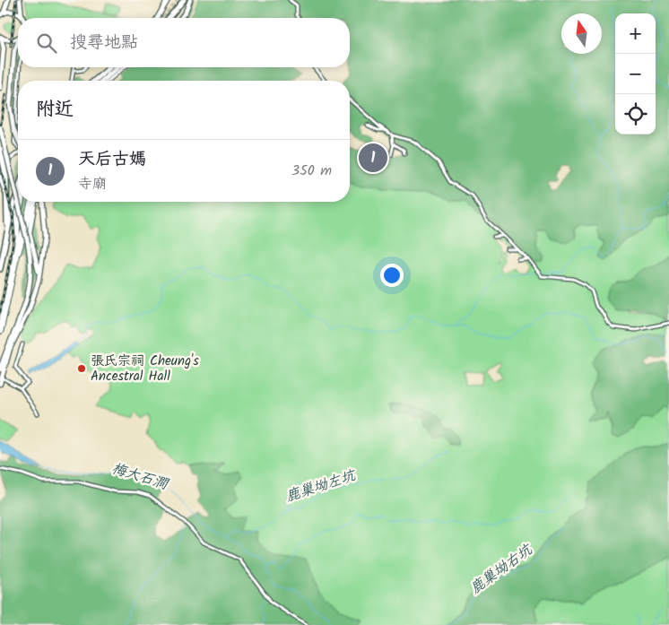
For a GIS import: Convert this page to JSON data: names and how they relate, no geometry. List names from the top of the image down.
{
  "water": ["梅大石澗", "鹿巢坳左坑", "鹿巢坳右坑"],
  "places": ["張氏宗祠 Cheung's Ancestral Hall"],
  "north": "top",
  "page": {
    "map_buttons": ["+", "−"],
    "search": "搜尋地點",
    "heading": "附近",
    "list": [
      {
        "mark": "1",
        "name": "天后古媽",
        "note": "寺廟",
        "value": "350 m"
      }
    ],
    "pins": "1"
  }
}
